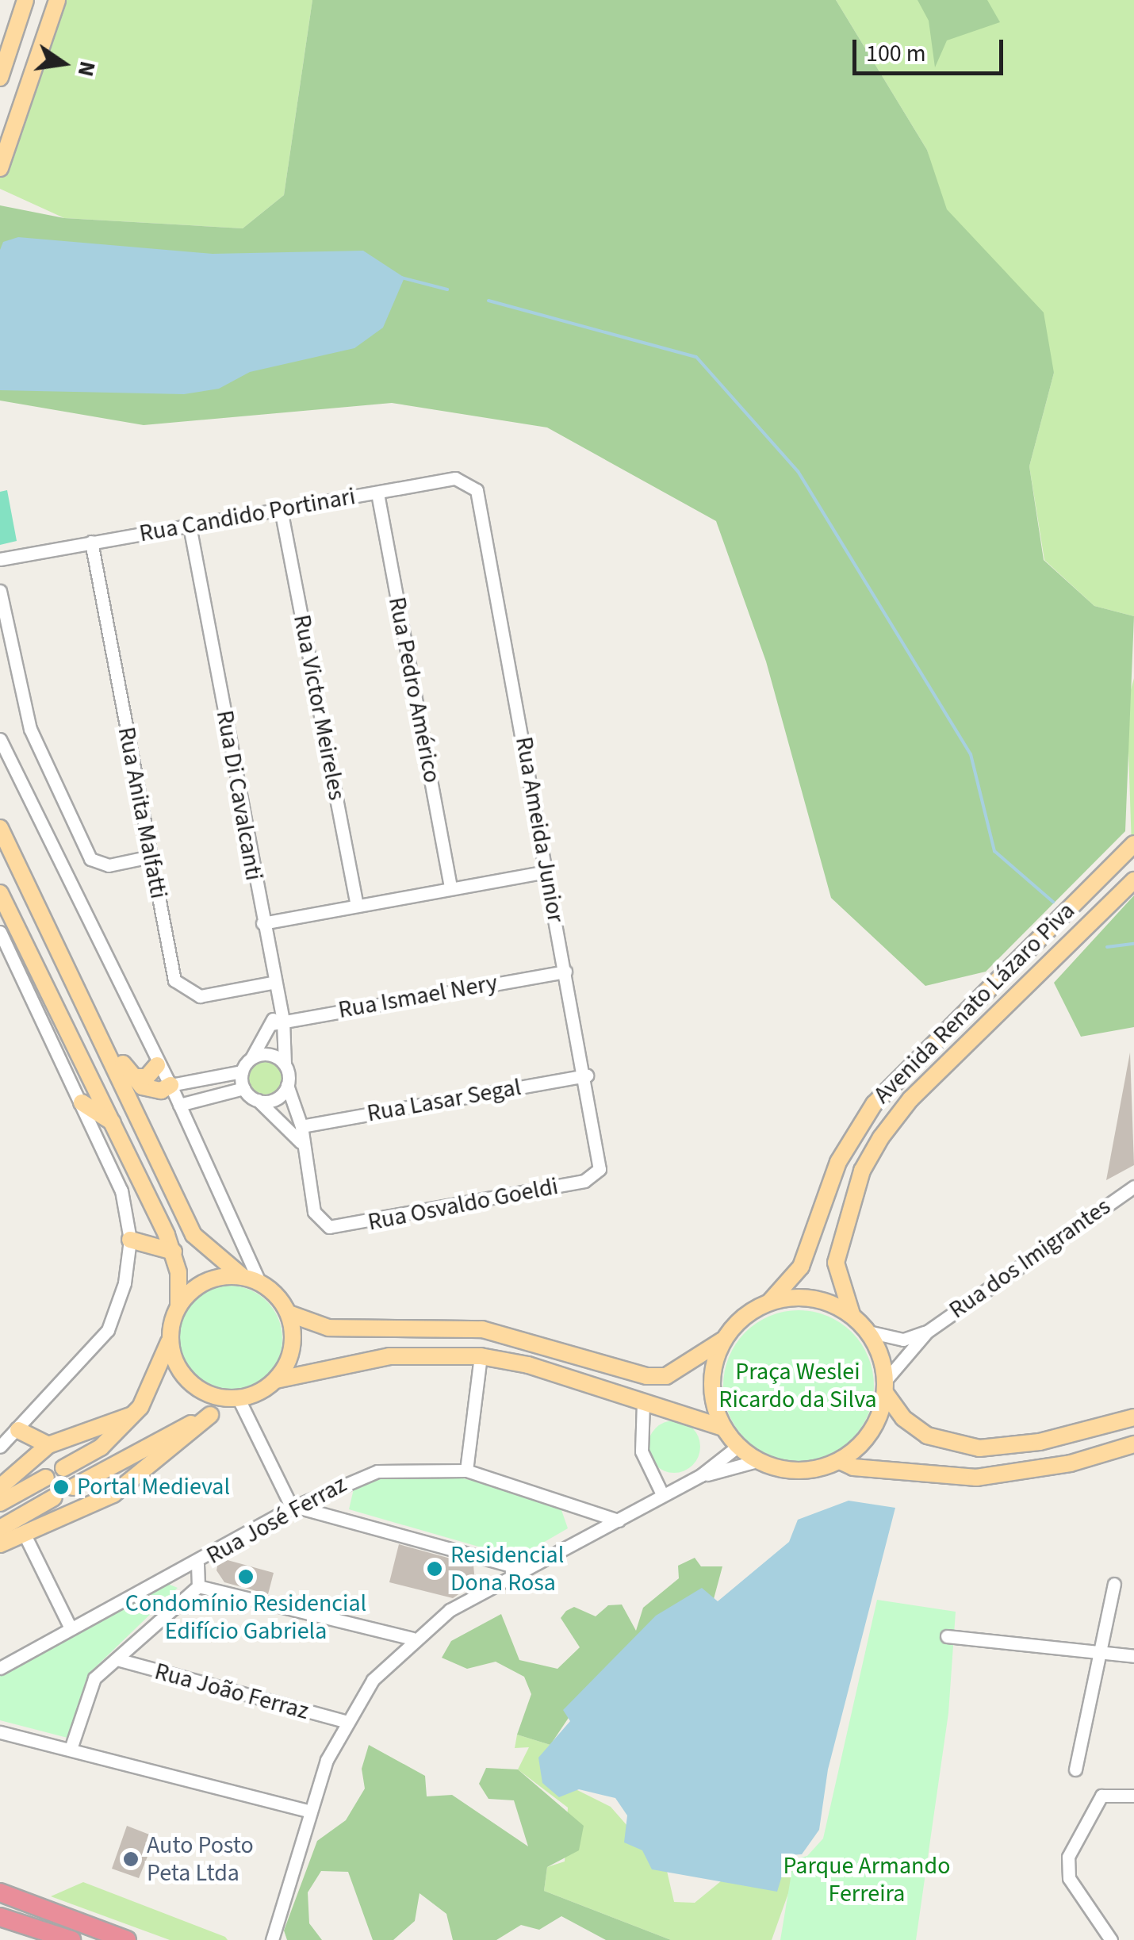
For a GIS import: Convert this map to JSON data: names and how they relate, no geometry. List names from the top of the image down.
{
  "streets": {
    "main road": ["Avenida Renato Lázaro Piva"],
    "street": [
      "Rua Candido Portinari",
      "Rua Pedro Américo",
      "Rua Victor Meireles",
      "Rua Di Cavalcanti",
      "Rua Anita Malfatti",
      "Rua Ameida Junior",
      "Rua Ismael Nery",
      "Rua Lasar Segal",
      "Rua Osvaldo Goeldi",
      "Rua dos Imigrantes",
      "Rua José Ferraz",
      "Rua João Ferraz"
    ]
  },
  "crossings": [
    ["Rua Candido Portinari", "Rua Pedro Américo"],
    ["Rua Candido Portinari", "Rua Victor Meireles"],
    ["Rua Candido Portinari", "Rua Di Cavalcanti"],
    ["Rua Candido Portinari", "Rua Anita Malfatti"],
    ["Rua Candido Portinari", "Rua Ameida Junior"],
    ["Rua Di Cavalcanti", "Rua Anita Malfatti"],
    ["Rua Di Cavalcanti", "Rua Ismael Nery"],
    ["Rua Ameida Junior", "Rua Ismael Nery"],
    ["Rua Ameida Junior", "Rua Lasar Segal"],
    ["Rua Ameida Junior", "Rua Osvaldo Goeldi"],
    ["Avenida Renato Lázaro Piva", "Rua dos Imigrantes"]
  ],
  "parks": ["Praça Weslei Ricardo da Silva", "Parque Armando Ferreira"],
  "places": [
    "Portal Medieval",
    "Residencial Dona Rosa",
    "Condomínio Residencial Edifício Gabriela",
    "Auto Posto Peta Ltda"
  ],
  "scale_bar": "100 m",
  "north": "right"
}
